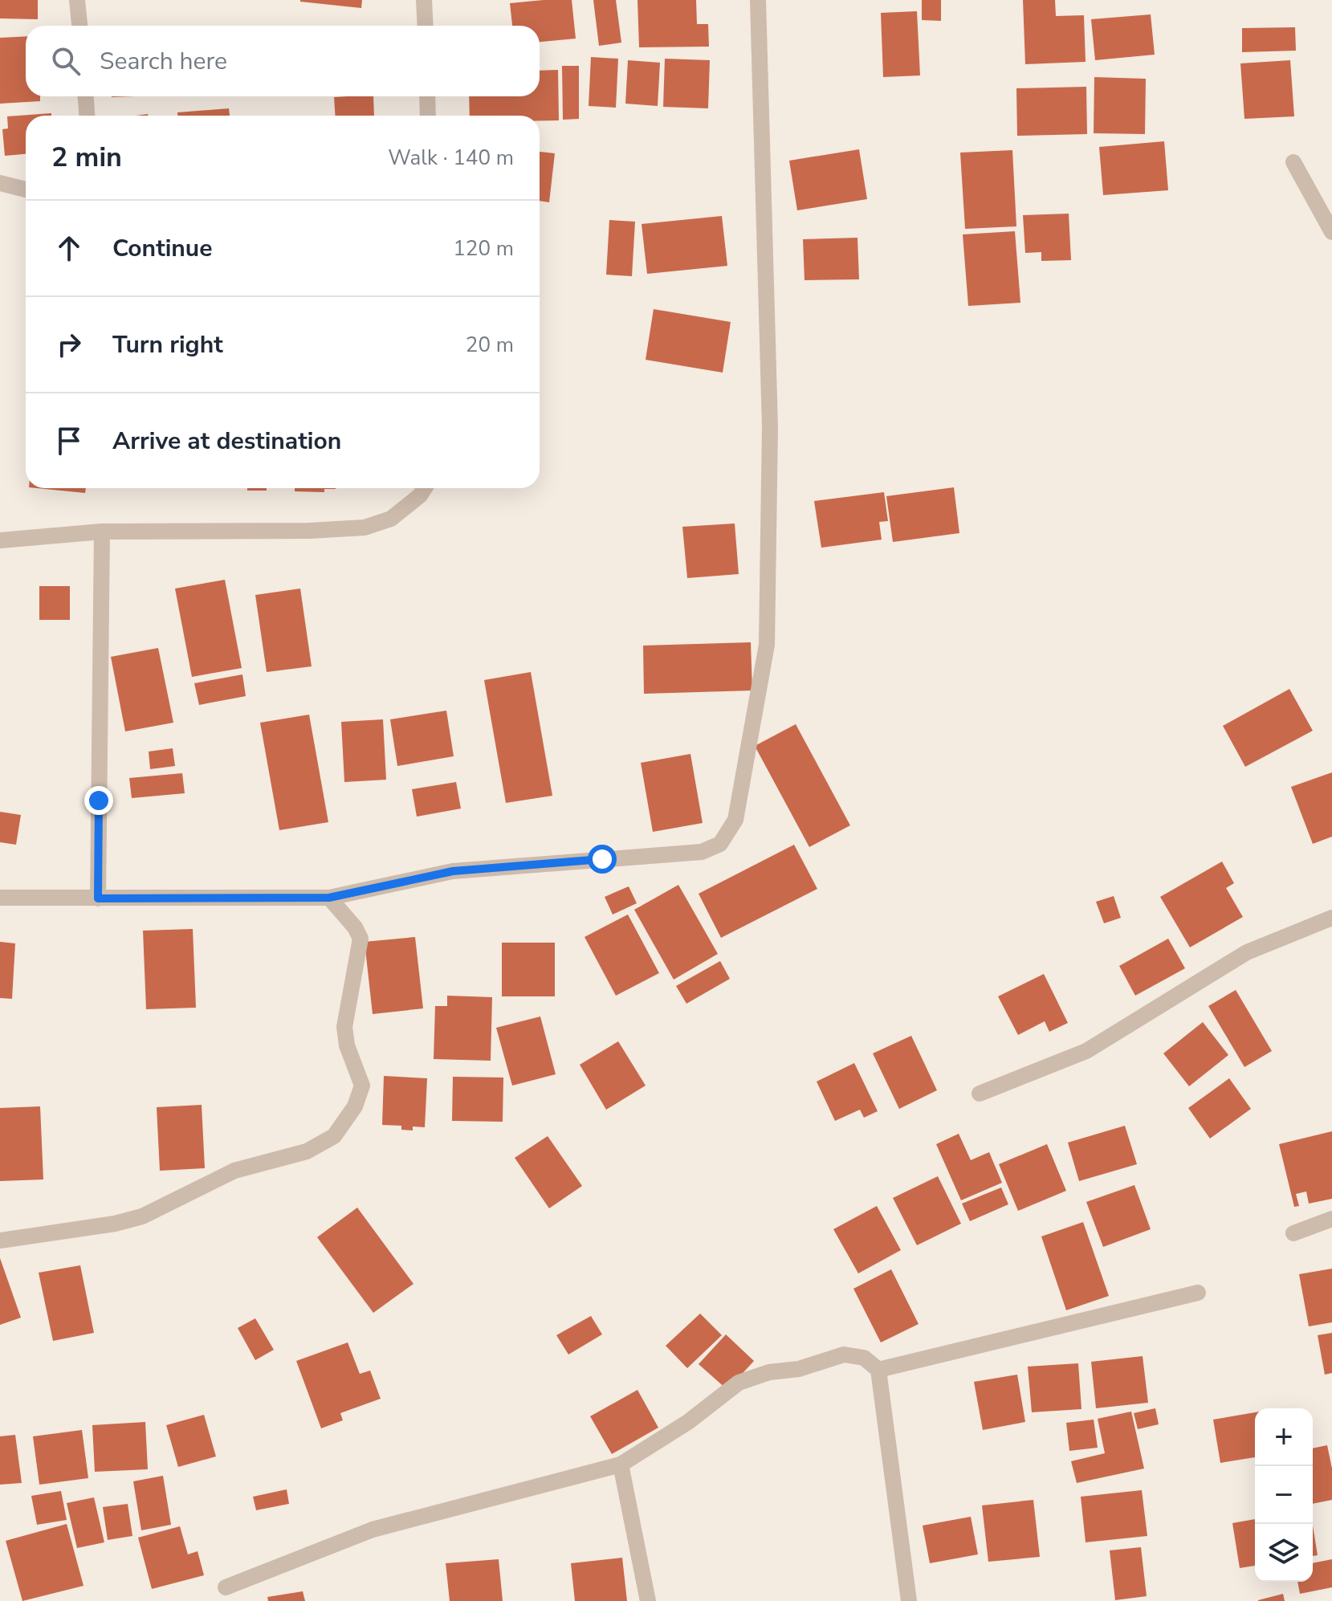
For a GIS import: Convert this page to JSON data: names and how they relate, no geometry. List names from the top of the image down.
{
  "page": {
    "search": "Search here",
    "heading": ["2 min", "Walk · 140 m"],
    "list": [
      ["Continue", "120 m"],
      ["Turn right", "20 m"],
      "Arrive at destination"
    ],
    "map_buttons": ["+", "−"]
  }
}
